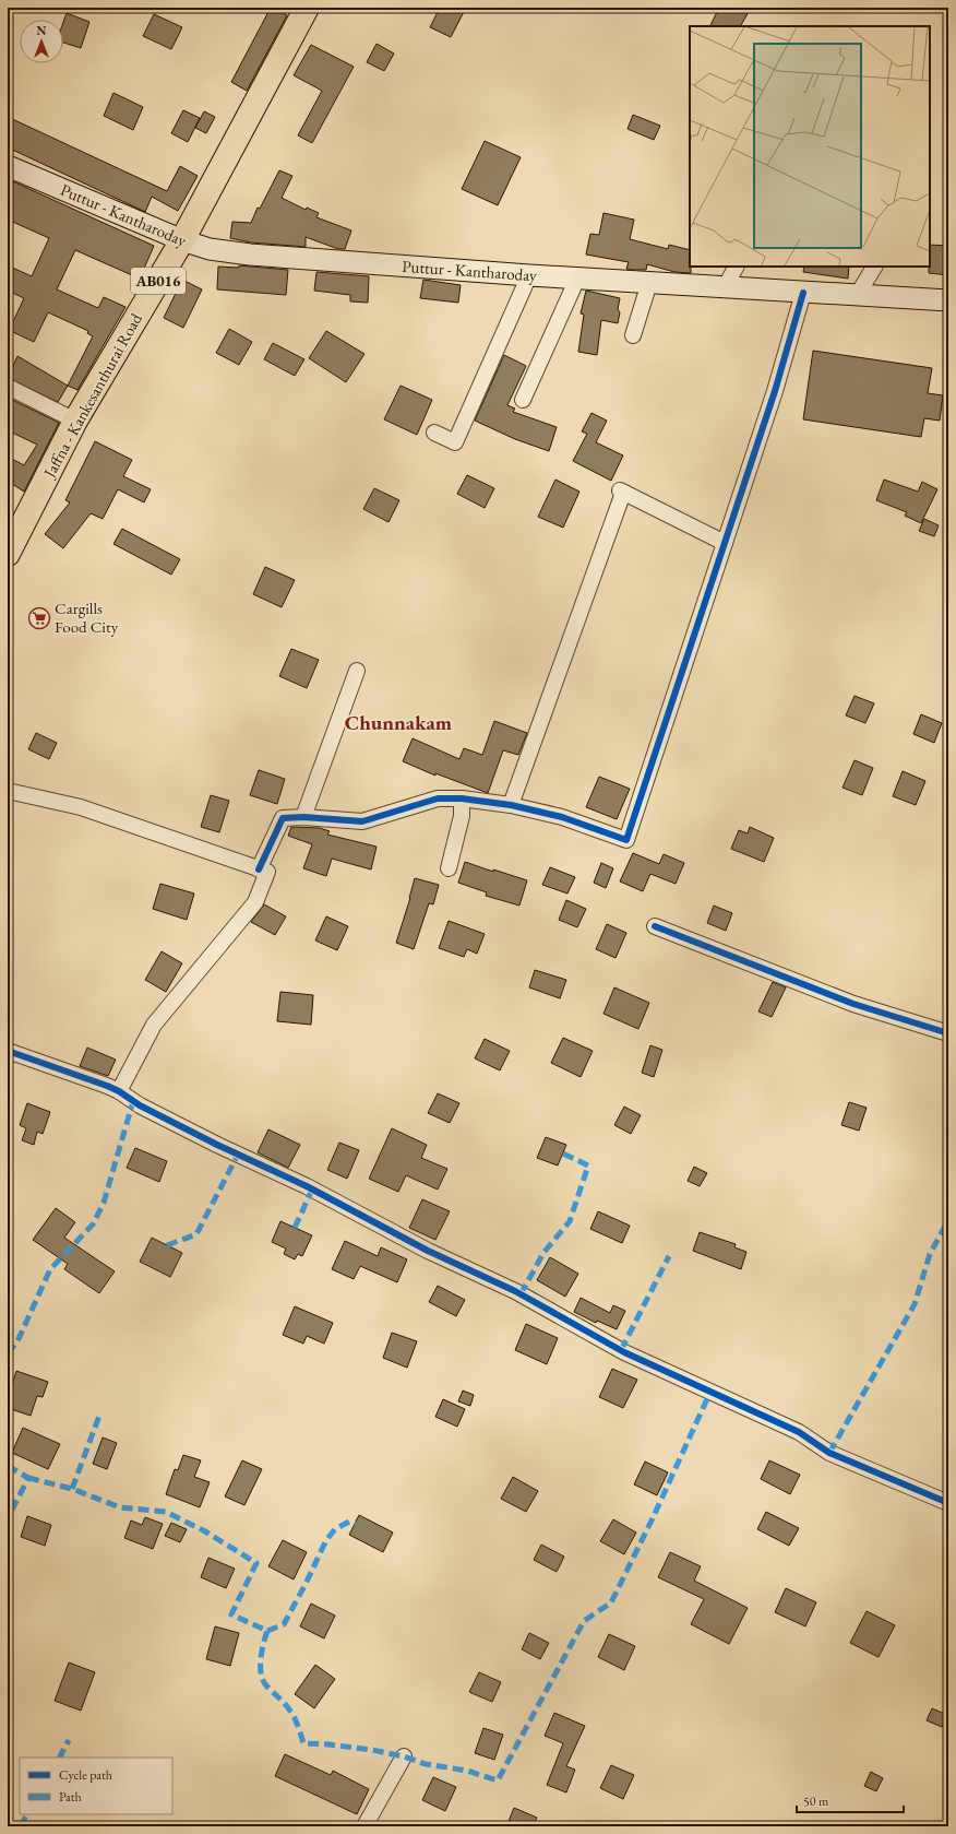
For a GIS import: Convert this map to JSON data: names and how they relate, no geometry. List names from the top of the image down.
{
  "streets": {
    "main road": ["Puttur - Kantharoday", "AB016", "Jaffna - Kankesanthurai Road"]
  },
  "crossings": [
    ["Puttur - Kantharoday", "Jaffna - Kankesanthurai Road"]
  ],
  "districts": ["Chunnakam"],
  "places": {
    "supermarket": ["Cargills Food City"]
  },
  "legend": ["Cycle path", "Path"],
  "scale_bar": "50 m",
  "north": "top"
}
